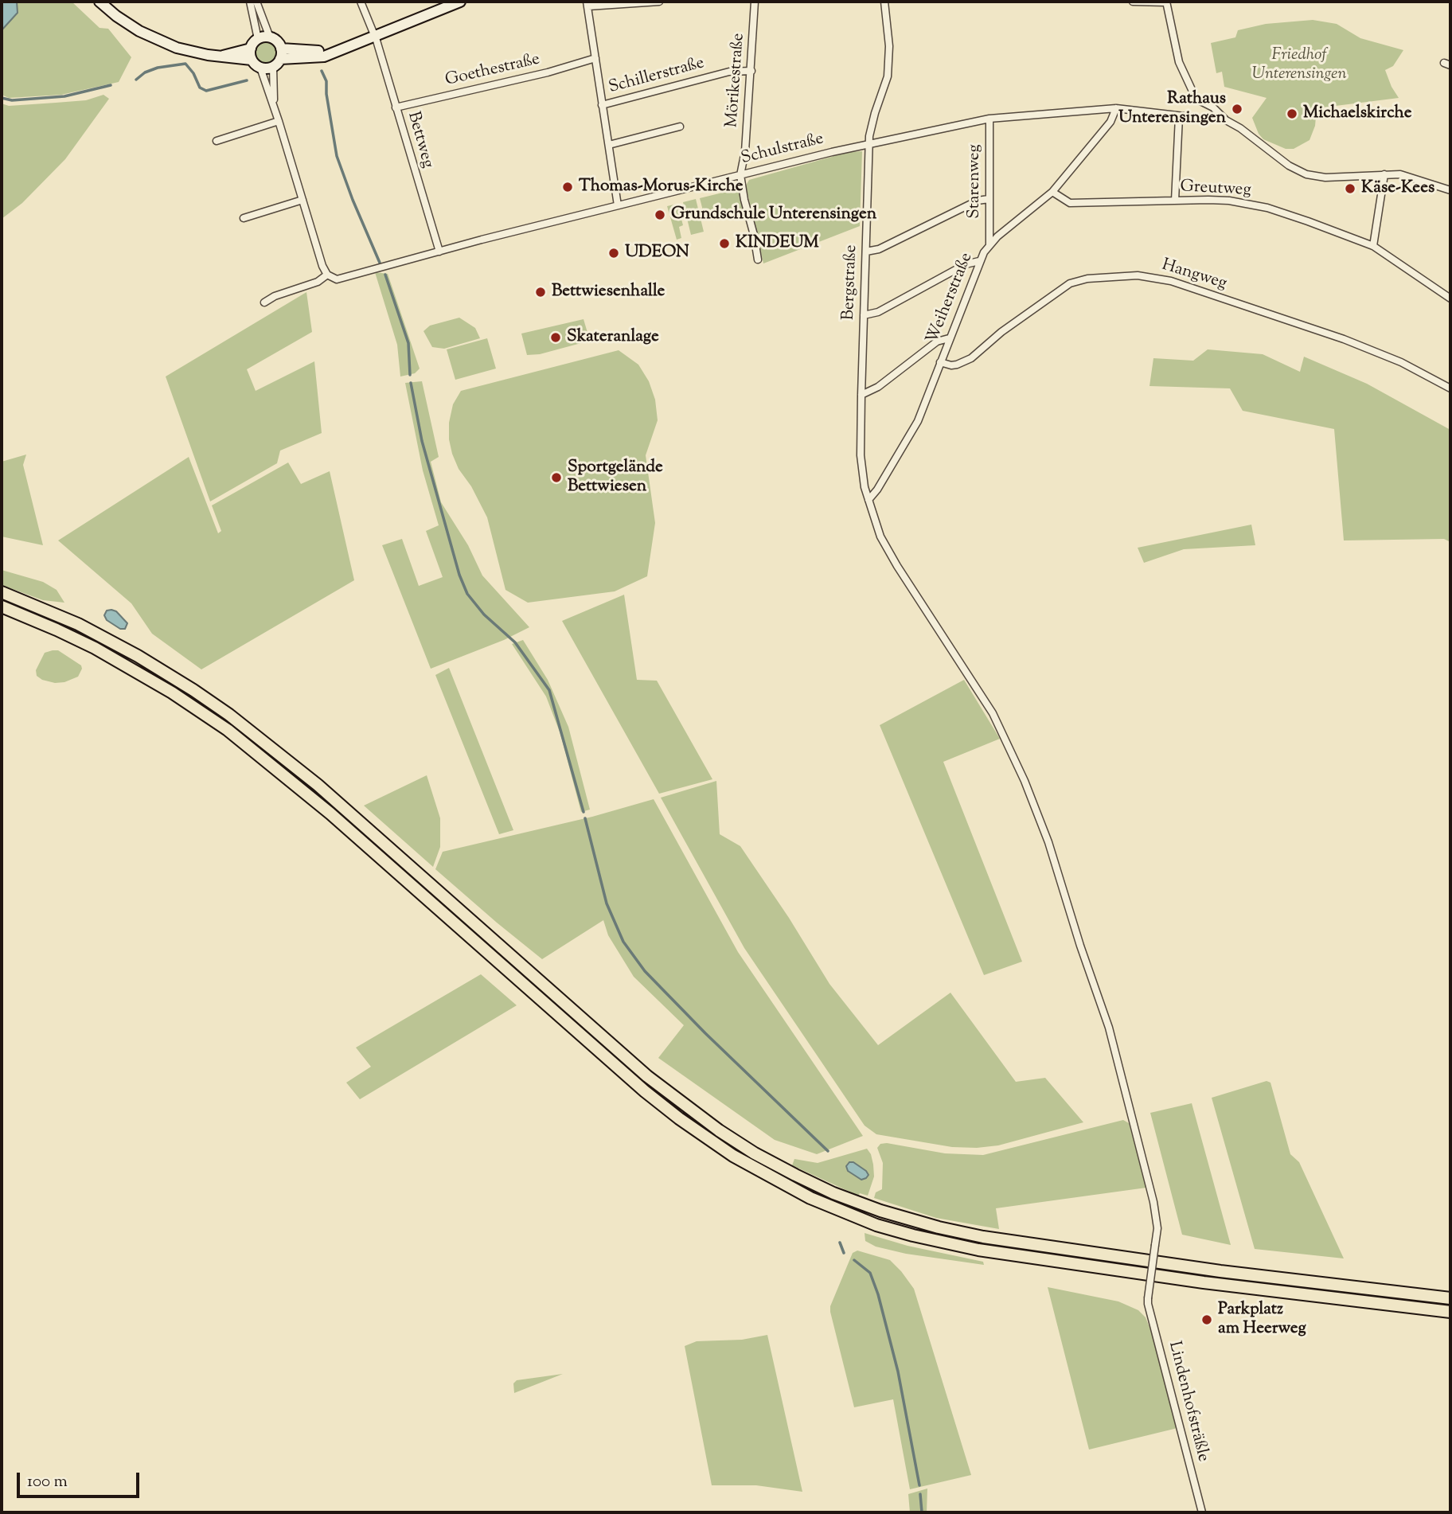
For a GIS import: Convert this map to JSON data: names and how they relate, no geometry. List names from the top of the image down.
{
  "streets": {
    "street": [
      "Goethestraße",
      "Schillerstraße",
      "Mörikestraße",
      "Bettweg",
      "Schulstraße",
      "Starenweg",
      "Greutweg",
      "Hangweg",
      "Bergstraße",
      "Weiherstraße",
      "Lindenhofsträßle"
    ]
  },
  "crossings": [
    ["Goethestraße", "Bettweg"],
    ["Schillerstraße", "Mörikestraße"],
    ["Mörikestraße", "Schulstraße"],
    ["Bettweg", "Schulstraße"],
    ["Schulstraße", "Starenweg"],
    ["Schulstraße", "Bergstraße"],
    ["Schulstraße", "Weiherstraße"],
    ["Starenweg", "Weiherstraße"],
    ["Greutweg", "Weiherstraße"],
    ["Hangweg", "Weiherstraße"],
    ["Bergstraße", "Weiherstraße"],
    ["Bergstraße", "Lindenhofsträßle"]
  ],
  "parks": ["Friedhof Unterensingen"],
  "places": [
    "Rathaus Unterensingen",
    "Michaelskirche",
    "Thomas-Morus-Kirche",
    "Käse-Kees",
    "Grundschule Unterensingen",
    "KINDEUM",
    "UDEON",
    "Bettwiesenhalle",
    "Skateranlage",
    "Sportgelände Bettwiesen",
    "Parkplatz am Heerweg"
  ],
  "scale_bar": "100 m"
}
